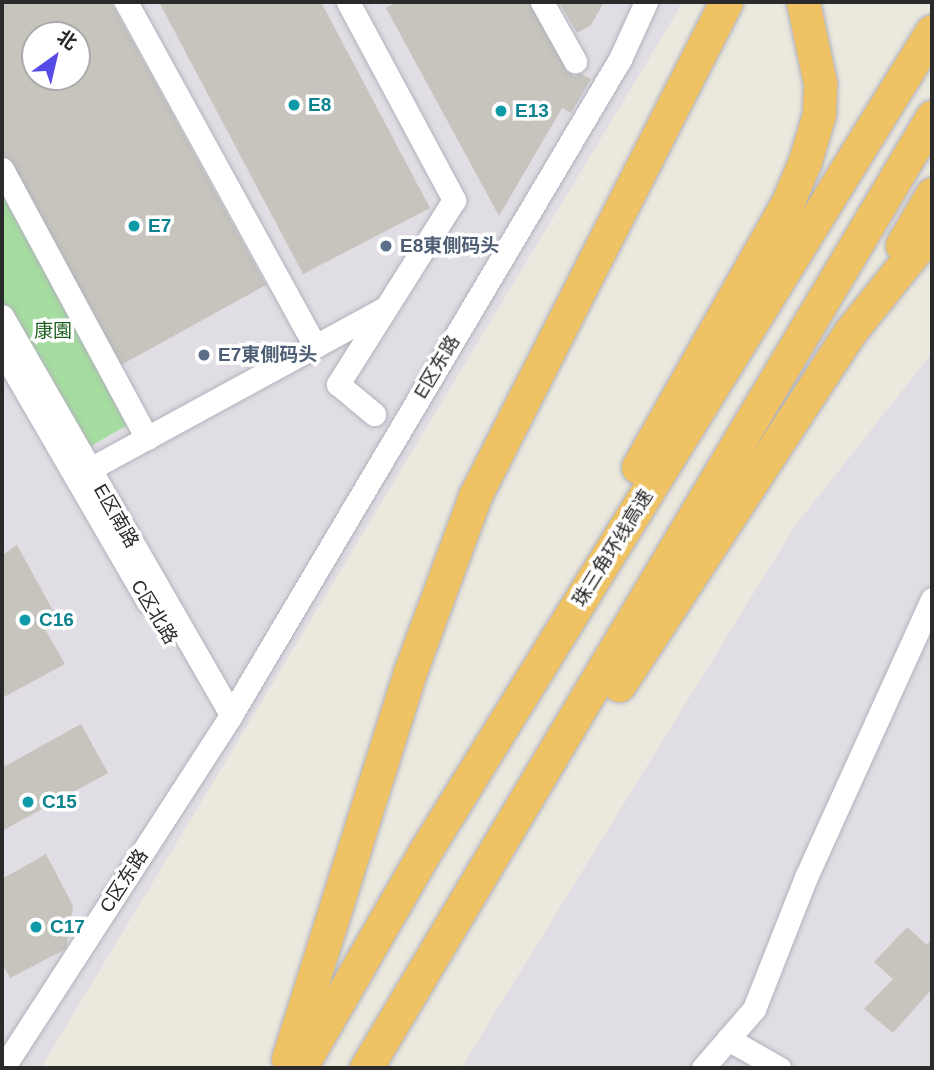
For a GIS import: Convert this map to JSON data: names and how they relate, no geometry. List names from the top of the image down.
{
  "streets": {
    "highway": ["珠三角环线高速"],
    "street": [
      "E区东路",
      "E区南路",
      "C区北路",
      "C区东路"
    ]
  },
  "crossings": [
    ["E区东路", "C区北路"],
    ["E区东路", "C区东路"],
    ["E区南路", "C区北路"],
    ["C区北路", "C区东路"]
  ],
  "parks": ["康園"],
  "places": [
    "E8",
    "E13",
    "E7",
    "E8東側码头",
    "E7東側码头",
    "C16",
    "C15",
    "C17"
  ],
  "north": "top right"
}
